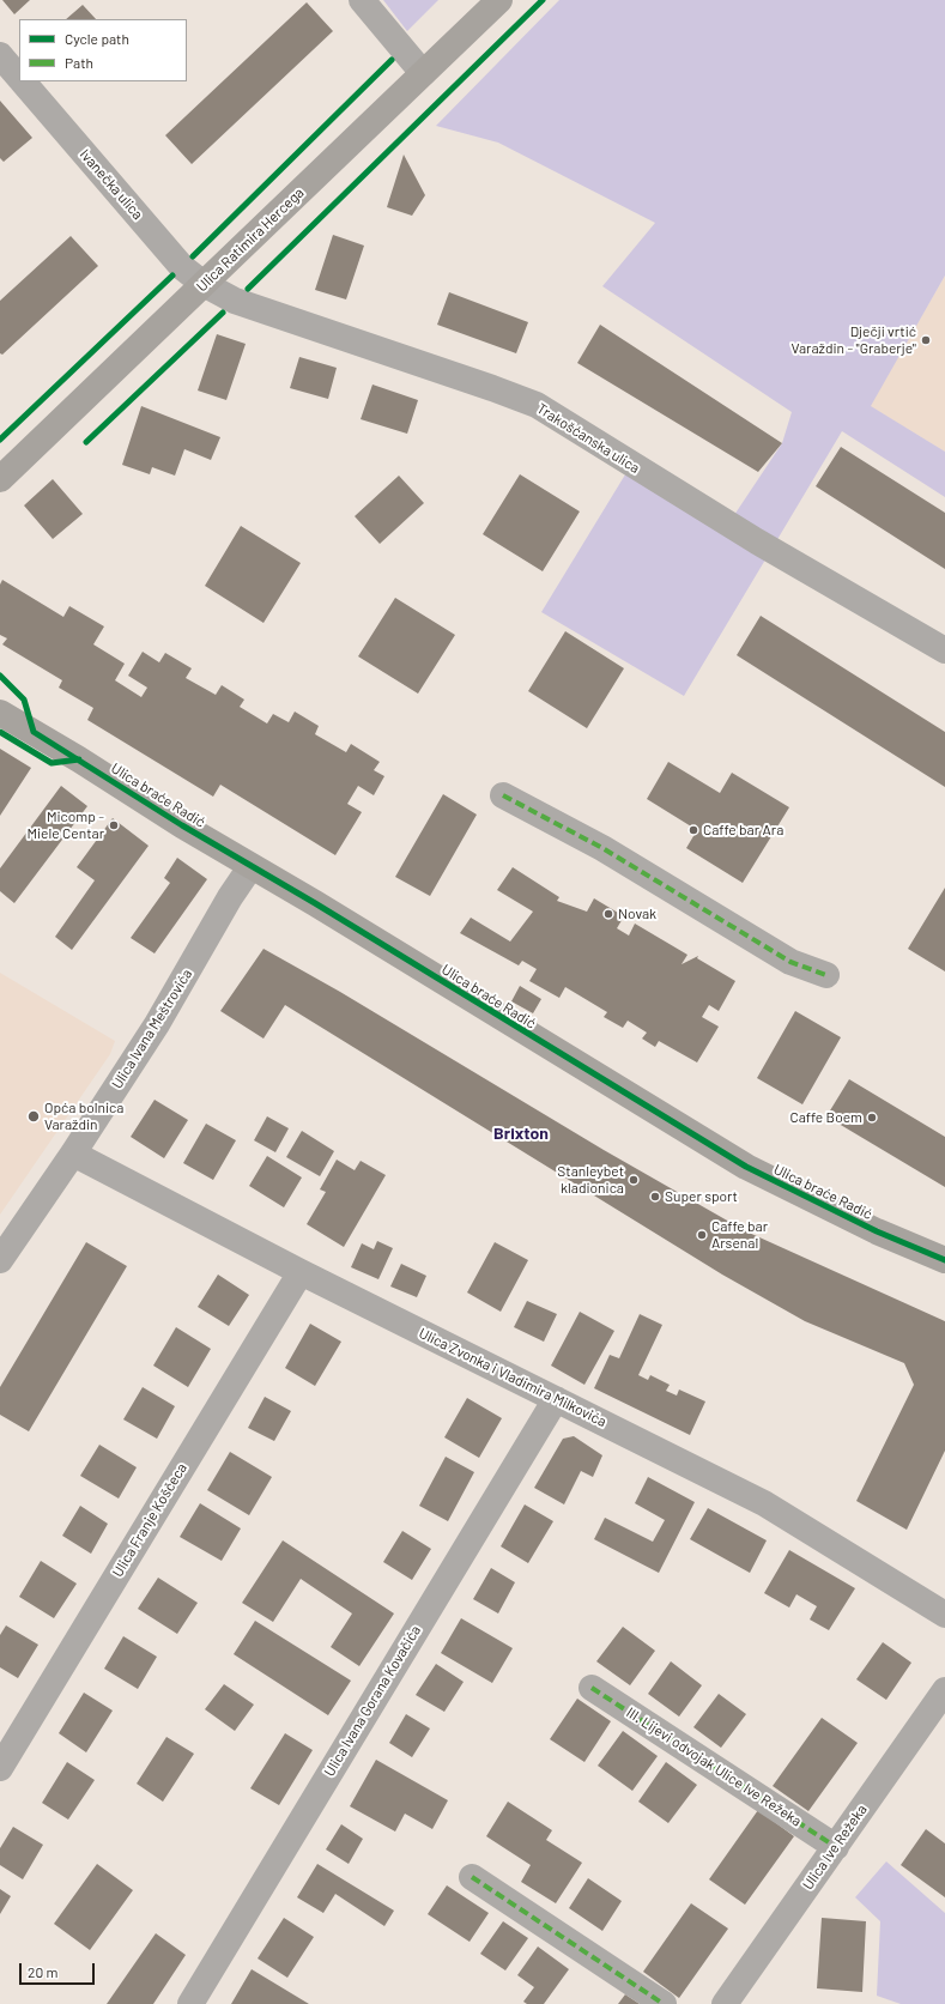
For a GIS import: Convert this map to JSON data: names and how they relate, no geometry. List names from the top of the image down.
{
  "streets": {
    "main road": ["Ulica Ratimira Hercega", "Ulica braće Radić"],
    "street": [
      "Ivanečka ulica",
      "Trakošćanska ulica",
      "Ulica Ivana Meštrovića",
      "Ulica Zvonka i Vladimira Milkovića",
      "Ulica Franje Koščeca",
      "Ulica Ivana Gorana Kovačića",
      "III. Lijevi odvojak Ulice Ive Režeka",
      "Ulica Ive Režeka"
    ]
  },
  "crossings": [
    ["Ivanečka ulica", "Ulica Ratimira Hercega"],
    ["Ivanečka ulica", "Trakošćanska ulica"],
    ["Ulica Ratimira Hercega", "Trakošćanska ulica"],
    ["Ulica braće Radić", "Ulica Ivana Meštrovića"],
    ["Ulica Ivana Meštrovića", "Ulica Zvonka i Vladimira Milkovića"],
    ["Ulica Zvonka i Vladimira Milkovića", "Ulica Franje Koščeca"],
    ["Ulica Zvonka i Vladimira Milkovića", "Ulica Ivana Gorana Kovačića"],
    ["III. Lijevi odvojak Ulice Ive Režeka", "Ulica Ive Režeka"]
  ],
  "districts": ["Brixton"],
  "places": [
    "Dječji vrtić Varaždin - \"Graberje\"",
    "Micomp - Miele Centar",
    "Caffe bar Ara",
    "Novak",
    "Opća bolnica Varaždin",
    "Caffe Boem",
    "Stanleybet kladionica",
    "Super sport",
    "Caffe bar Arsenal"
  ],
  "legend": ["Cycle path", "Path"],
  "scale_bar": "20 m"
}
